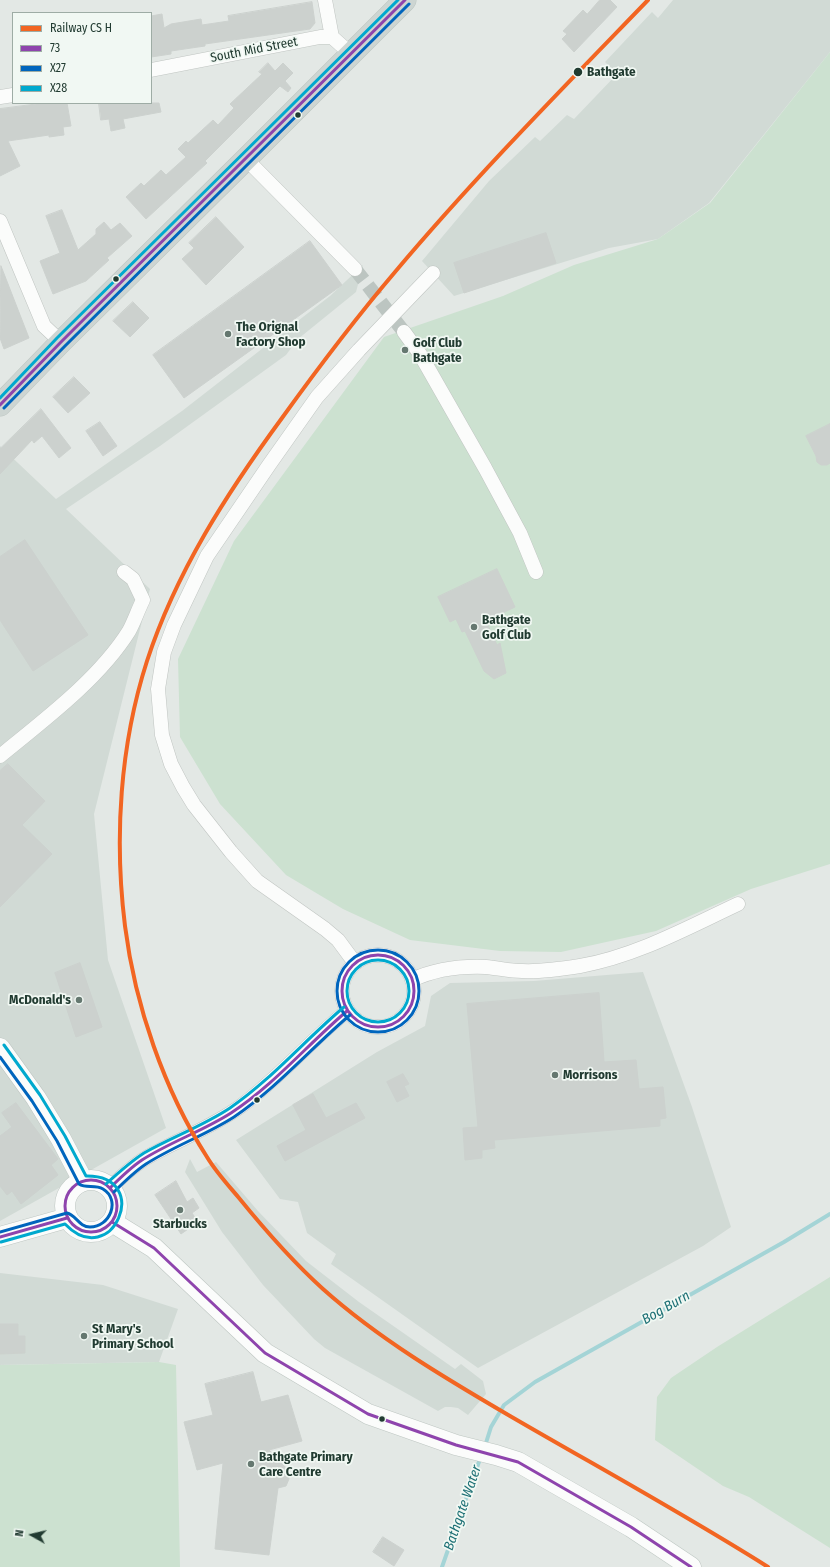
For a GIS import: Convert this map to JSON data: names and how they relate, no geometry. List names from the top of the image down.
{
  "streets": {
    "street": ["South Mid Street"]
  },
  "water": ["Bog Burn", "Bathgate Water"],
  "places": [
    "Bathgate",
    "The Orignal Factory Shop",
    "Golf Club Bathgate",
    "Bathgate Golf Club",
    "McDonald's",
    "Morrisons",
    "Starbucks",
    "St Mary's Primary School",
    "Bathgate Primary Care Centre"
  ],
  "lines": ["transit line 73", "transit line X28", "transit line X27"],
  "legend": [
    "Railway CS H",
    "73",
    "X27",
    "X28"
  ],
  "north": "left"
}
